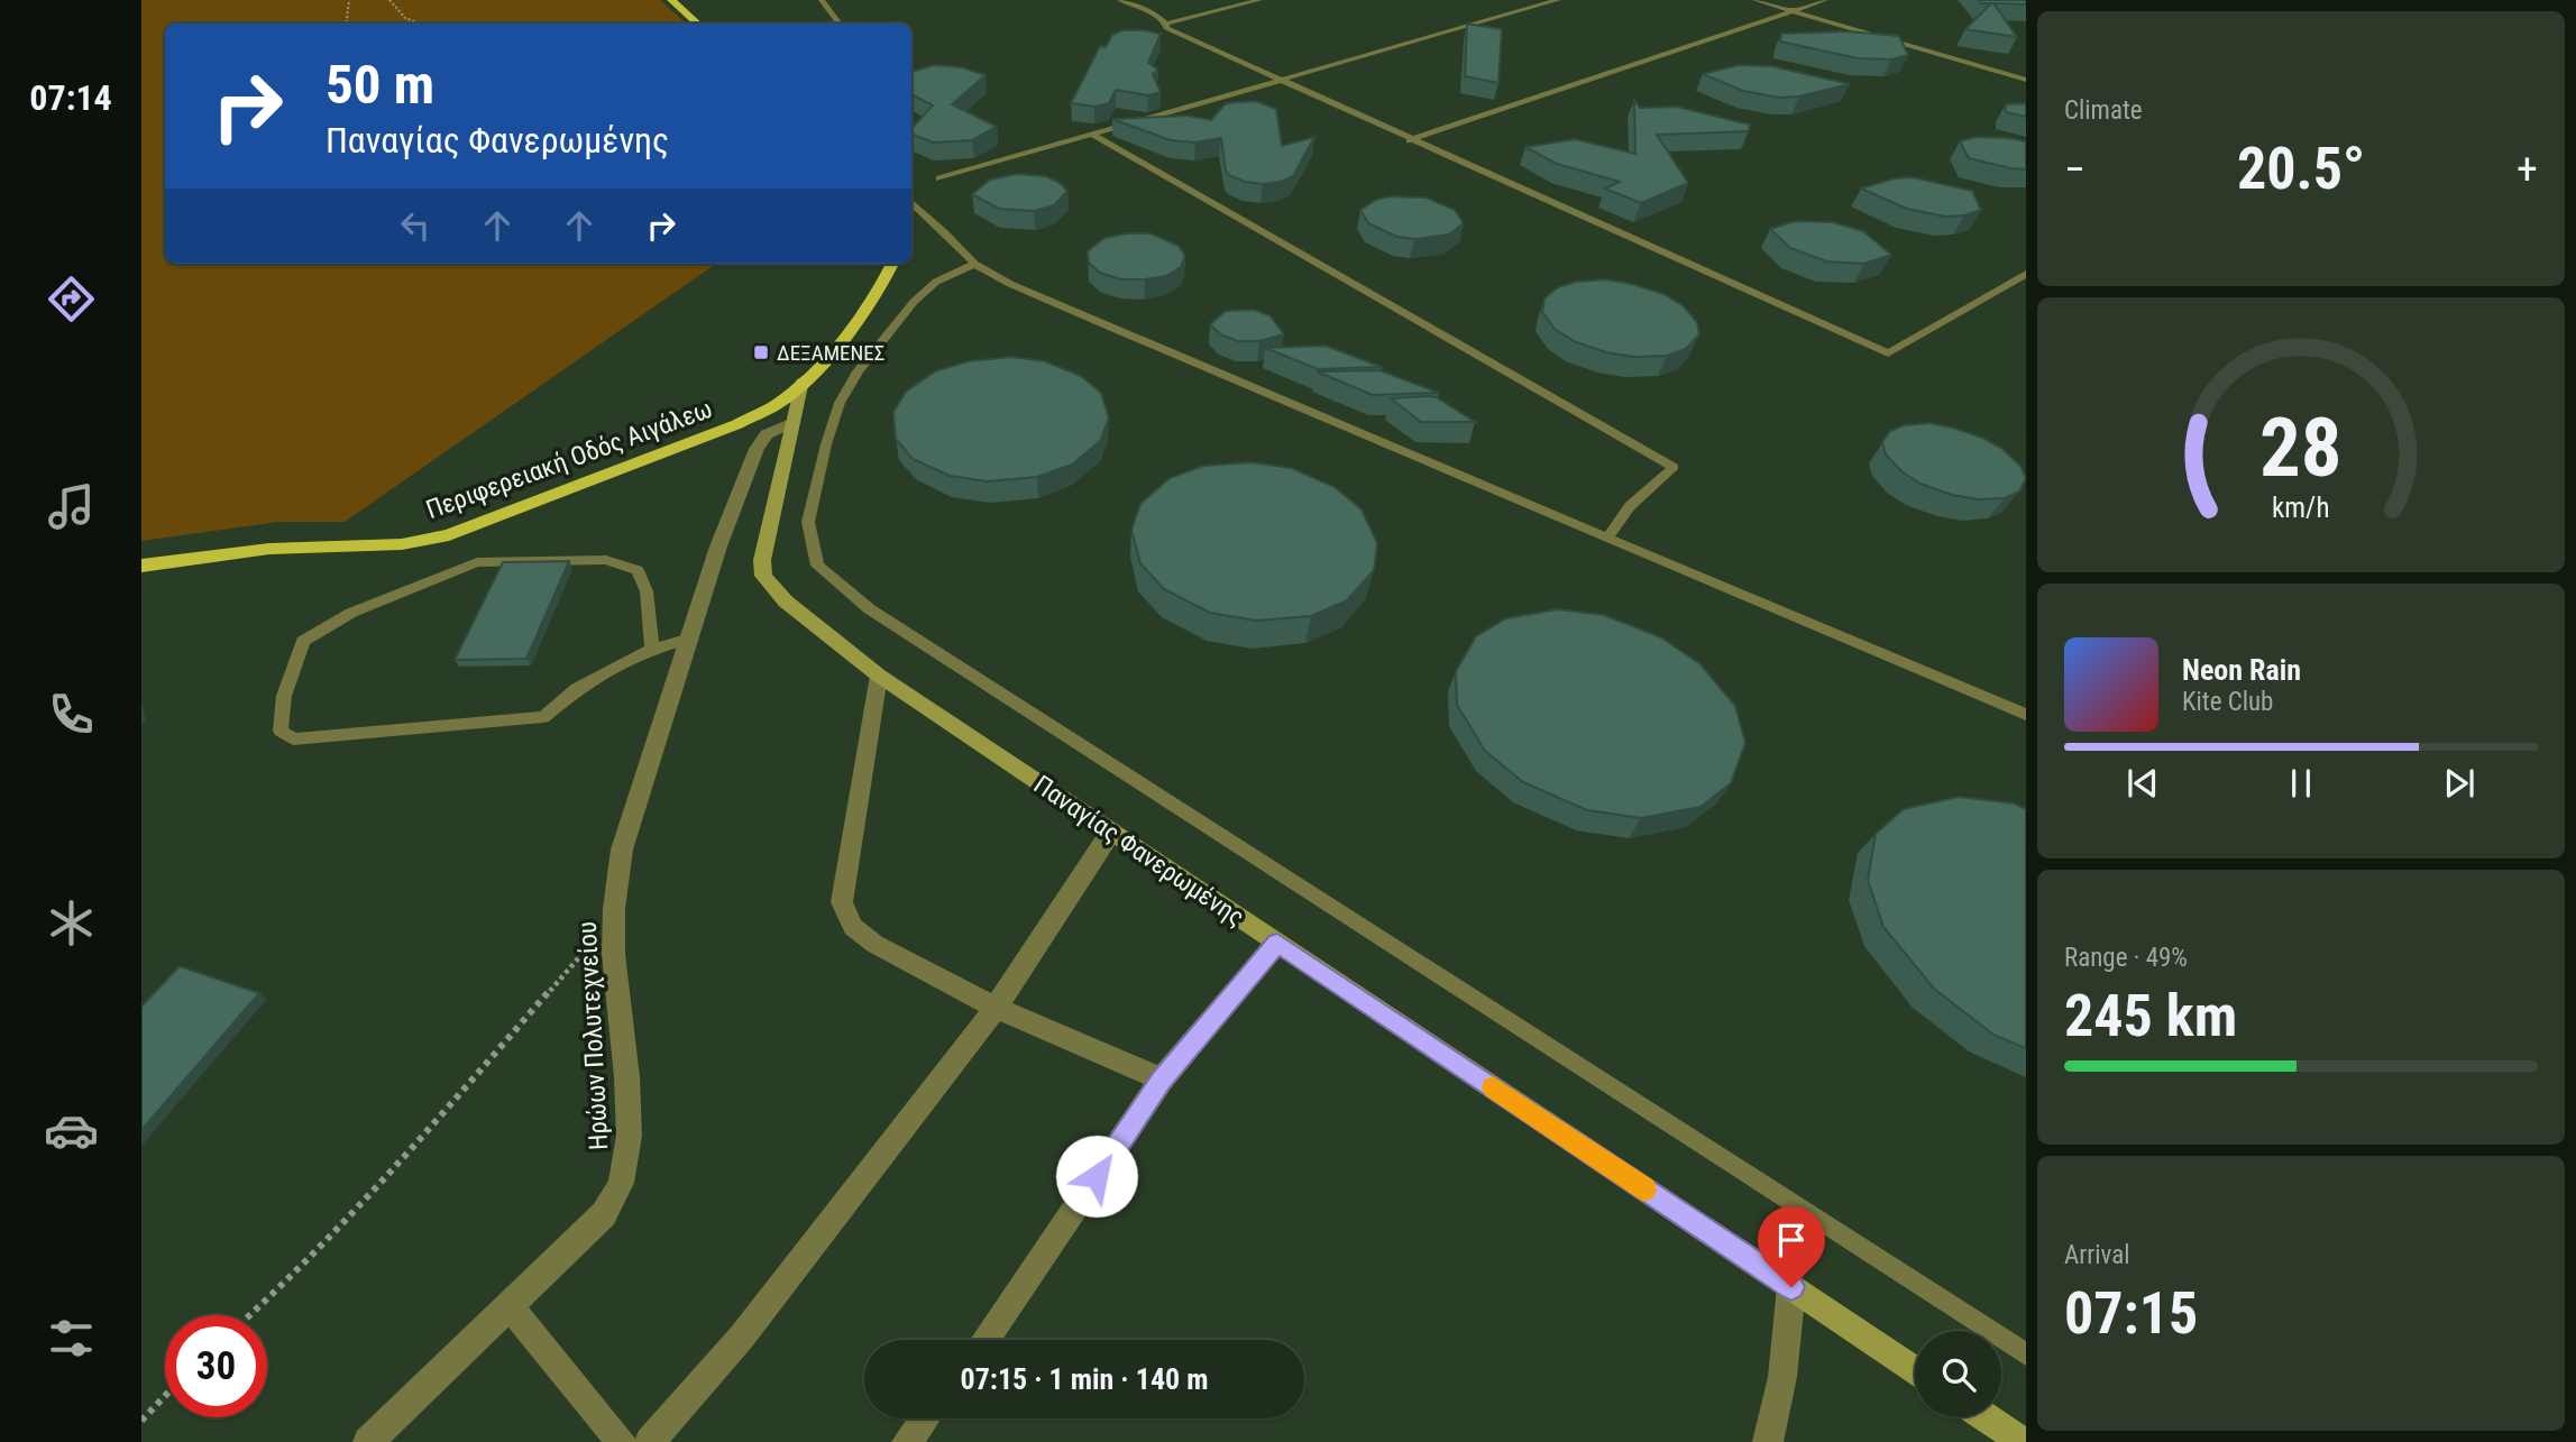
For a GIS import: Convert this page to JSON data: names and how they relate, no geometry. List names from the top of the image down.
{
  "streets": {
    "highway": ["Περιφερειακή Οδός Αιγάλεω"],
    "main road": ["Παναγίας Φανερωμένης"],
    "street": ["Ηρώων Πολυτεχνείου"]
  },
  "crossings": [
    ["Περιφερειακή Οδός Αιγάλεω", "Παναγίας Φανερωμένης"],
    ["Παναγίας Φανερωμένης", "Ηρώων Πολυτεχνείου"]
  ],
  "places": {
    "transit": ["ΔΕΞΑΜΕΝΕΣ"]
  },
  "page": {
    "tabs": "07:14",
    "tile": [
      "Climate",
      ["Range · 49%", "245 km"],
      ["Arrival", "07:15"]
    ],
    "turn": ["50 m", "Παναγίας Φανερωμένης"],
    "heat": ["−", "20.5°", "+"],
    "song": ["Neon Rain", "Kite Club"],
    "limit": "30",
    "trip": "07:15 · 1 min · 140 m",
    "gauge": ["28", "km/h"]
  }
}
